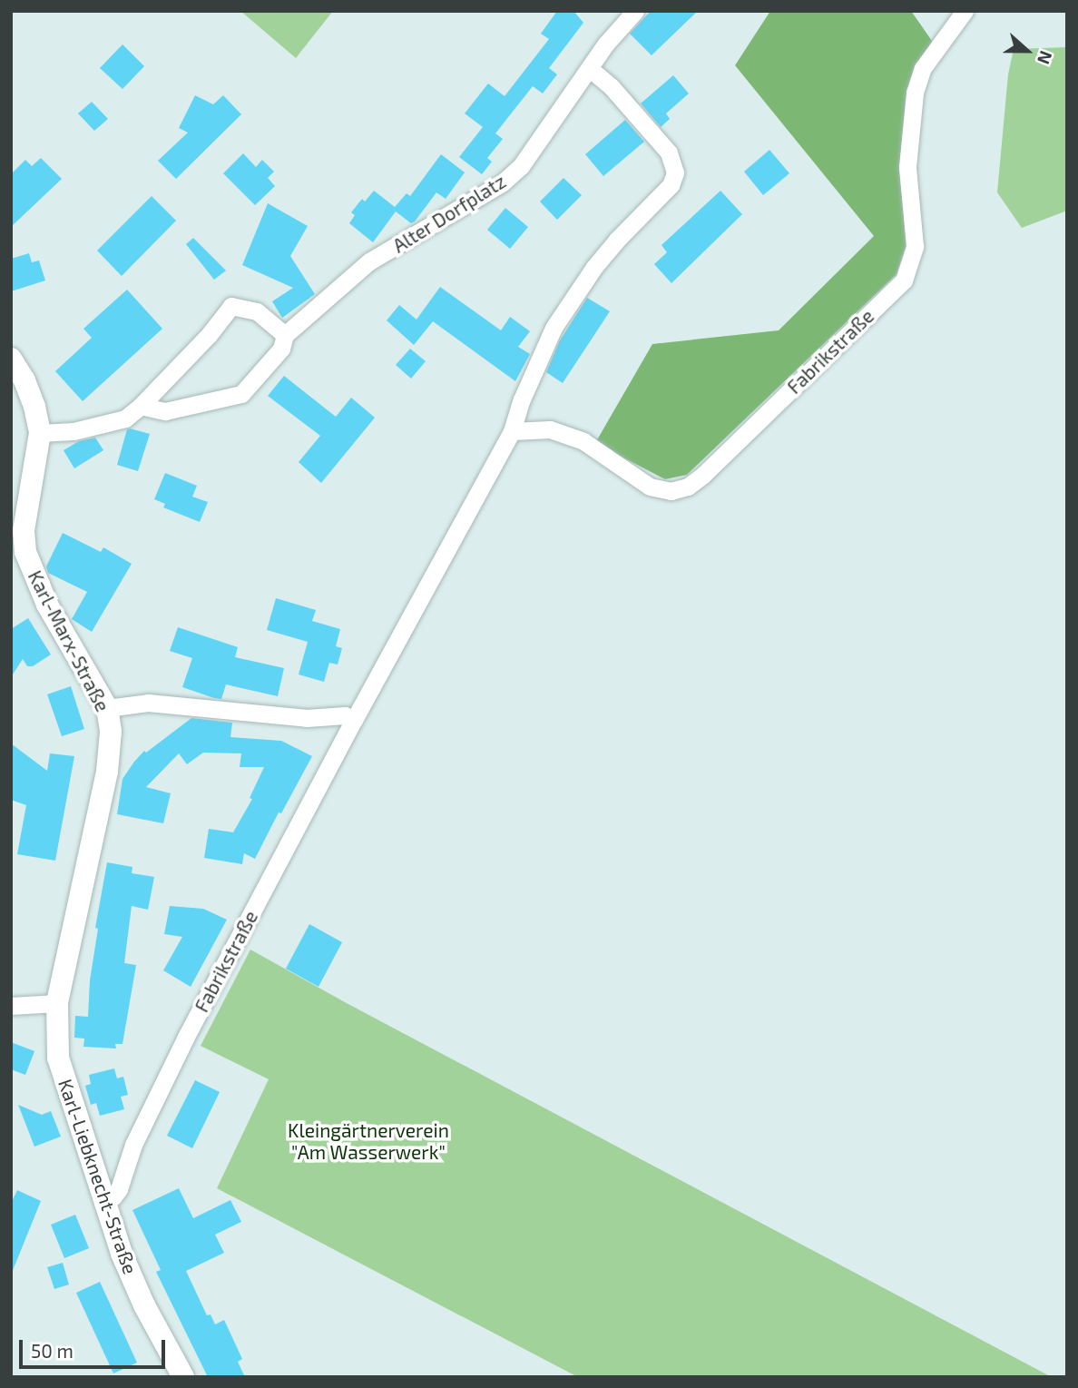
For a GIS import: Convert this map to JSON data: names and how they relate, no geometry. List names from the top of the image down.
{
  "streets": {
    "street": [
      "Alter Dorfplatz",
      "Fabrikstraße",
      "Karl-Marx-Straße",
      "Karl-Liebknecht-Straße"
    ]
  },
  "crossings": [
    ["Alter Dorfplatz", "Fabrikstraße"],
    ["Fabrikstraße", "Karl-Liebknecht-Straße"],
    ["Karl-Marx-Straße", "Karl-Liebknecht-Straße"]
  ],
  "parks": ["Kleingärtnerverein \"Am Wasserwerk\""],
  "scale_bar": "50 m",
  "north": "right"
}
